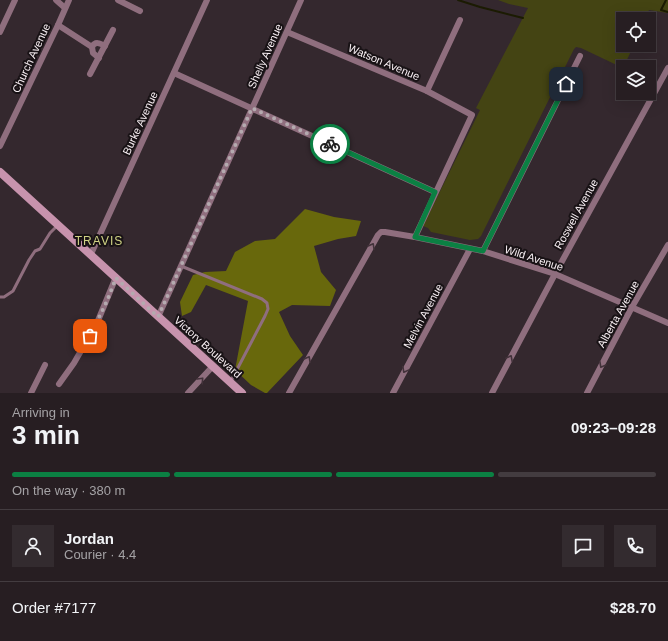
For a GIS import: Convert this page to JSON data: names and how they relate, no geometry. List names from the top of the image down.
{
  "streets": {
    "main road": ["Victory Boulevard"],
    "street": [
      "Shelly Avenue",
      "Church Avenue",
      "Watson Avenue",
      "Burke Avenue",
      "Roswell Avenue",
      "Wild Avenue",
      "Alberta Avenue",
      "Melvin Avenue"
    ]
  },
  "crossings": [
    ["Shelly Avenue", "Watson Avenue"],
    ["Shelly Avenue", "Victory Boulevard"],
    ["Burke Avenue", "Victory Boulevard"],
    ["Roswell Avenue", "Wild Avenue"],
    ["Wild Avenue", "Alberta Avenue"],
    ["Wild Avenue", "Melvin Avenue"]
  ],
  "one_way": [
    "Roswell Avenue",
    "Wild Avenue",
    "Alberta Avenue",
    "Melvin Avenue"
  ],
  "districts": ["TRAVIS"],
  "page": {
    "heading": ["3 min", "Arriving in", "09:23–09:28"],
    "panel": [
      "Jordan",
      "Courier · 4.4",
      "Order #7177",
      "$28.70"
    ],
    "bar": "On the way · 380 m"
  }
}
